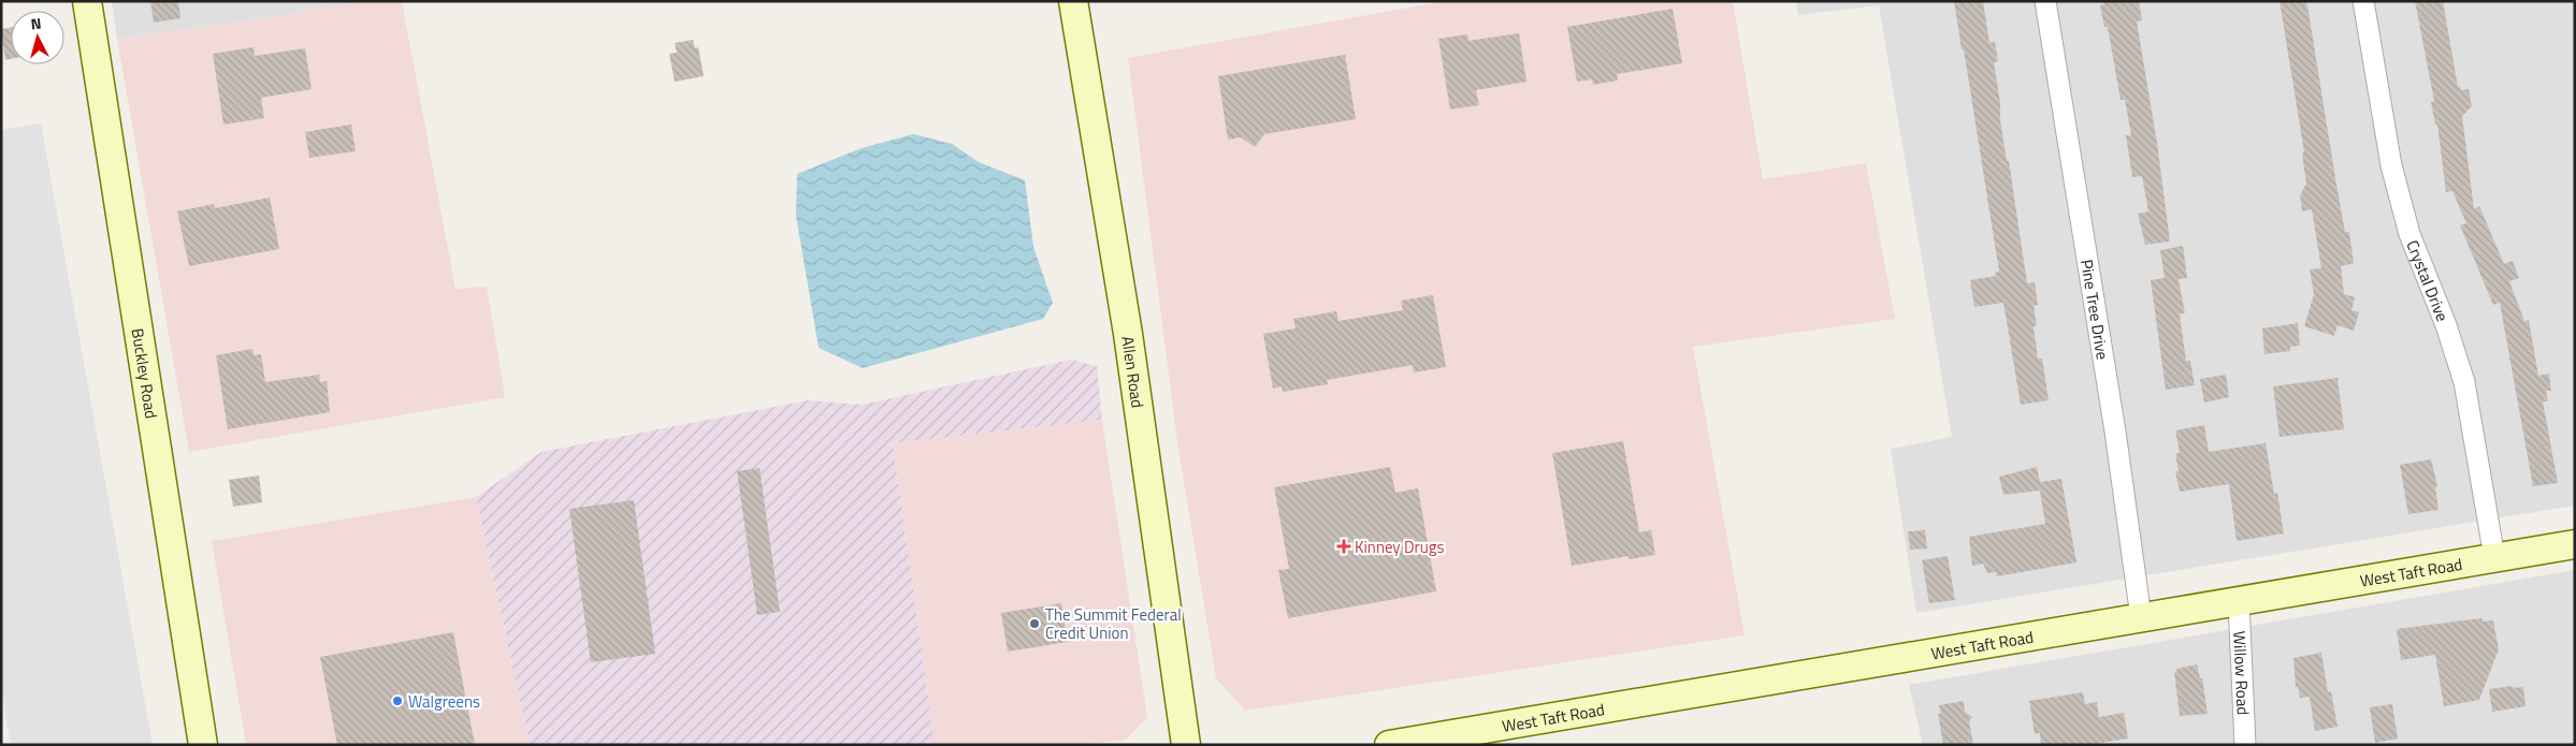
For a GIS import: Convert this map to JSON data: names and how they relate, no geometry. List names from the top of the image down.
{
  "streets": {
    "street": [
      "Crystal Drive",
      "Pine Tree Drive",
      "Buckley Road",
      "Allen Road",
      "West Taft Road",
      "Willow Road"
    ]
  },
  "crossings": [
    ["Crystal Drive", "West Taft Road"],
    ["Pine Tree Drive", "West Taft Road"],
    ["West Taft Road", "Willow Road"]
  ],
  "places": {
    "health": ["Kinney Drugs"],
    "other": ["The Summit Federal Credit Union", "Walgreens"]
  },
  "north": "top"
}
